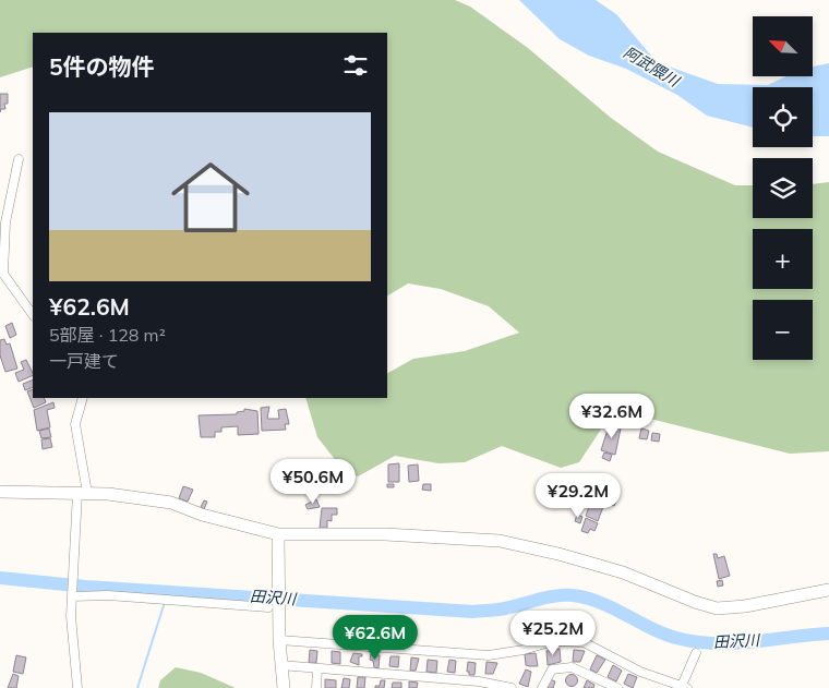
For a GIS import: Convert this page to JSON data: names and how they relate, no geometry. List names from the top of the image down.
{
  "water": ["阿武隈川", "田沢川"],
  "north": "top left",
  "page": {
    "map_buttons": ["+", "−"],
    "heading": "5件の物件",
    "list": [
      {
        "name": "¥62.6M",
        "note": "5部屋 · 128 m² · 一戸建て"
      }
    ],
    "price": [
      "¥32.6M",
      "¥50.6M",
      "¥29.2M",
      "¥25.2M",
      "¥62.6M"
    ]
  }
}
